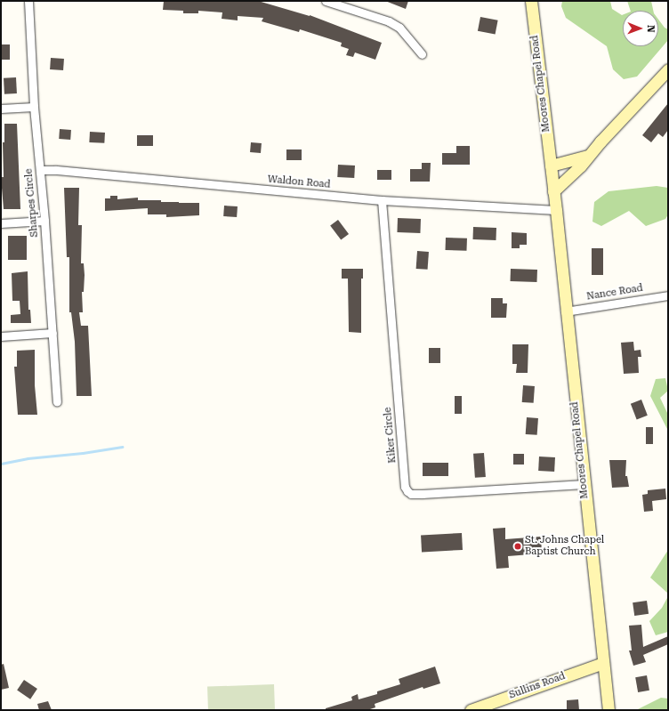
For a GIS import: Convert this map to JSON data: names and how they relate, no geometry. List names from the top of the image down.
{
  "streets": {
    "main road": ["Moores Chapel Road", "Sullins Road"],
    "street": [
      "Waldon Road",
      "Sharpes Circle",
      "Nance Road",
      "Kiker Circle"
    ]
  },
  "crossings": [
    ["Moores Chapel Road", "Waldon Road"],
    ["Moores Chapel Road", "Nance Road"],
    ["Moores Chapel Road", "Kiker Circle"],
    ["Moores Chapel Road", "Sullins Road"],
    ["Waldon Road", "Sharpes Circle"],
    ["Waldon Road", "Kiker Circle"]
  ],
  "places": ["St. Johns Chapel Baptist Church"],
  "north": "right"
}
